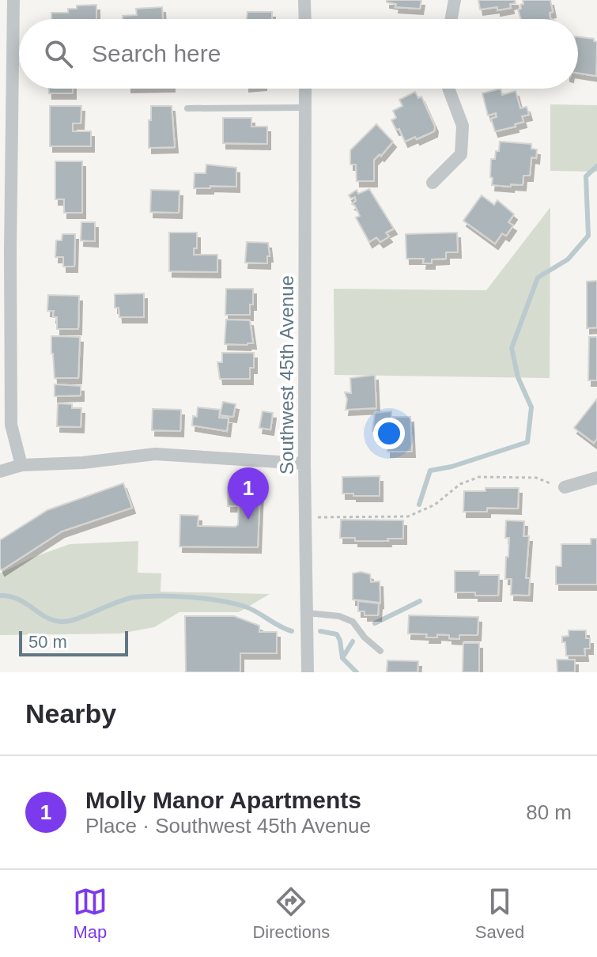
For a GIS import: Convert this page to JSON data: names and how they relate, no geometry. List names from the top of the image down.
{
  "streets": {
    "street": ["Southwest 45th Avenue"]
  },
  "scale_bar": "50 m",
  "page": {
    "search": "Search here",
    "pins": "1",
    "scale": "50 m",
    "heading": "Nearby",
    "list": [
      {
        "mark": "1",
        "name": "Molly Manor Apartments",
        "note": "Place · Southwest 45th Avenue",
        "value": "80 m"
      }
    ],
    "nav": ["Map", "Directions", "Saved"]
  }
}
